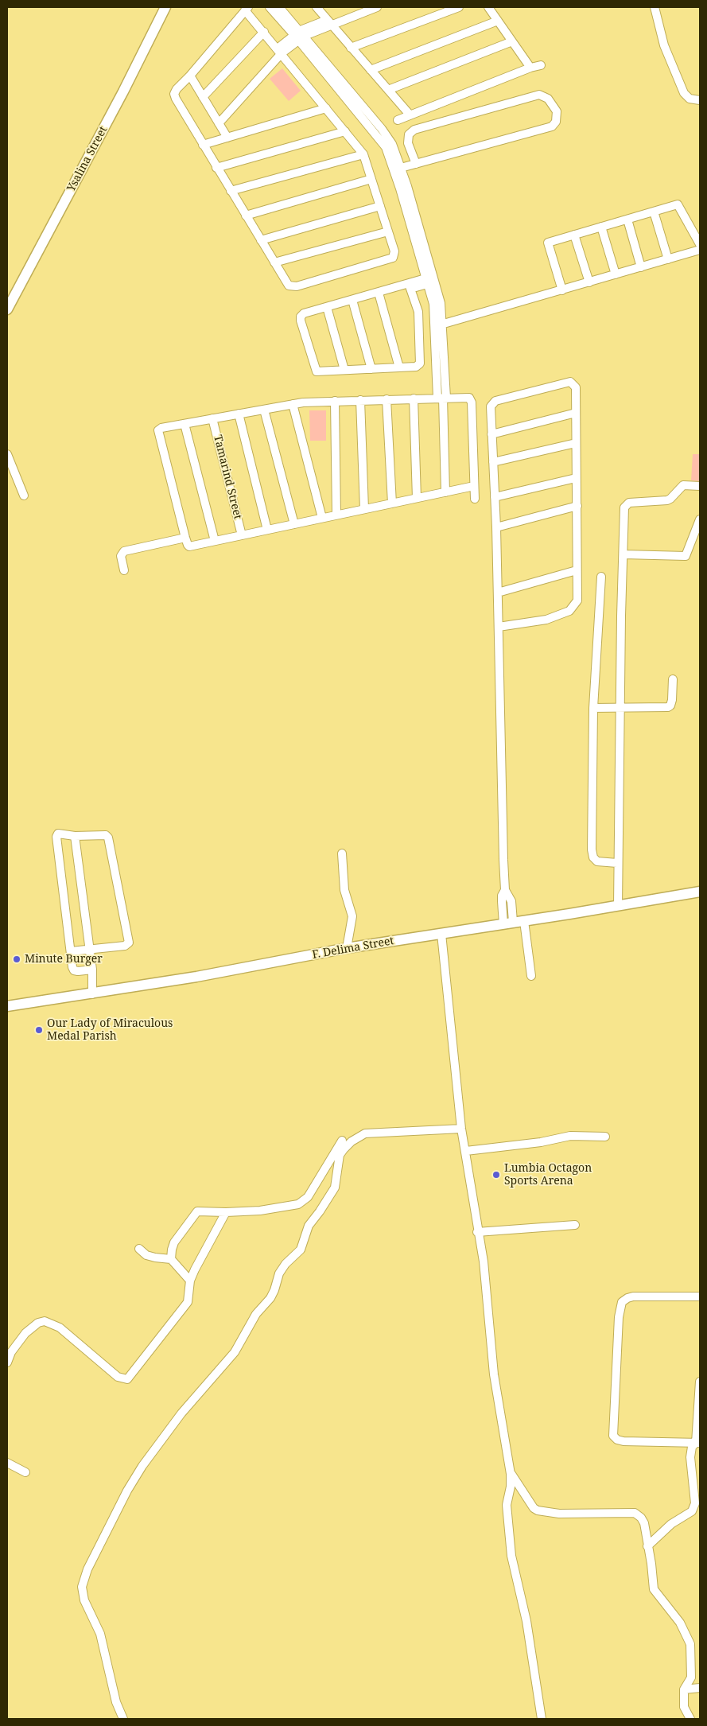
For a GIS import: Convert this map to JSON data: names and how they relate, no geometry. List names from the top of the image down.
{
  "streets": {
    "street": ["Ysalina Street", "Tamarind Street", "F. Delima Street"]
  },
  "places": ["Minute Burger", "Our Lady of Miraculous Medal Parish", "Lumbia Octagon Sports Arena"]
}
